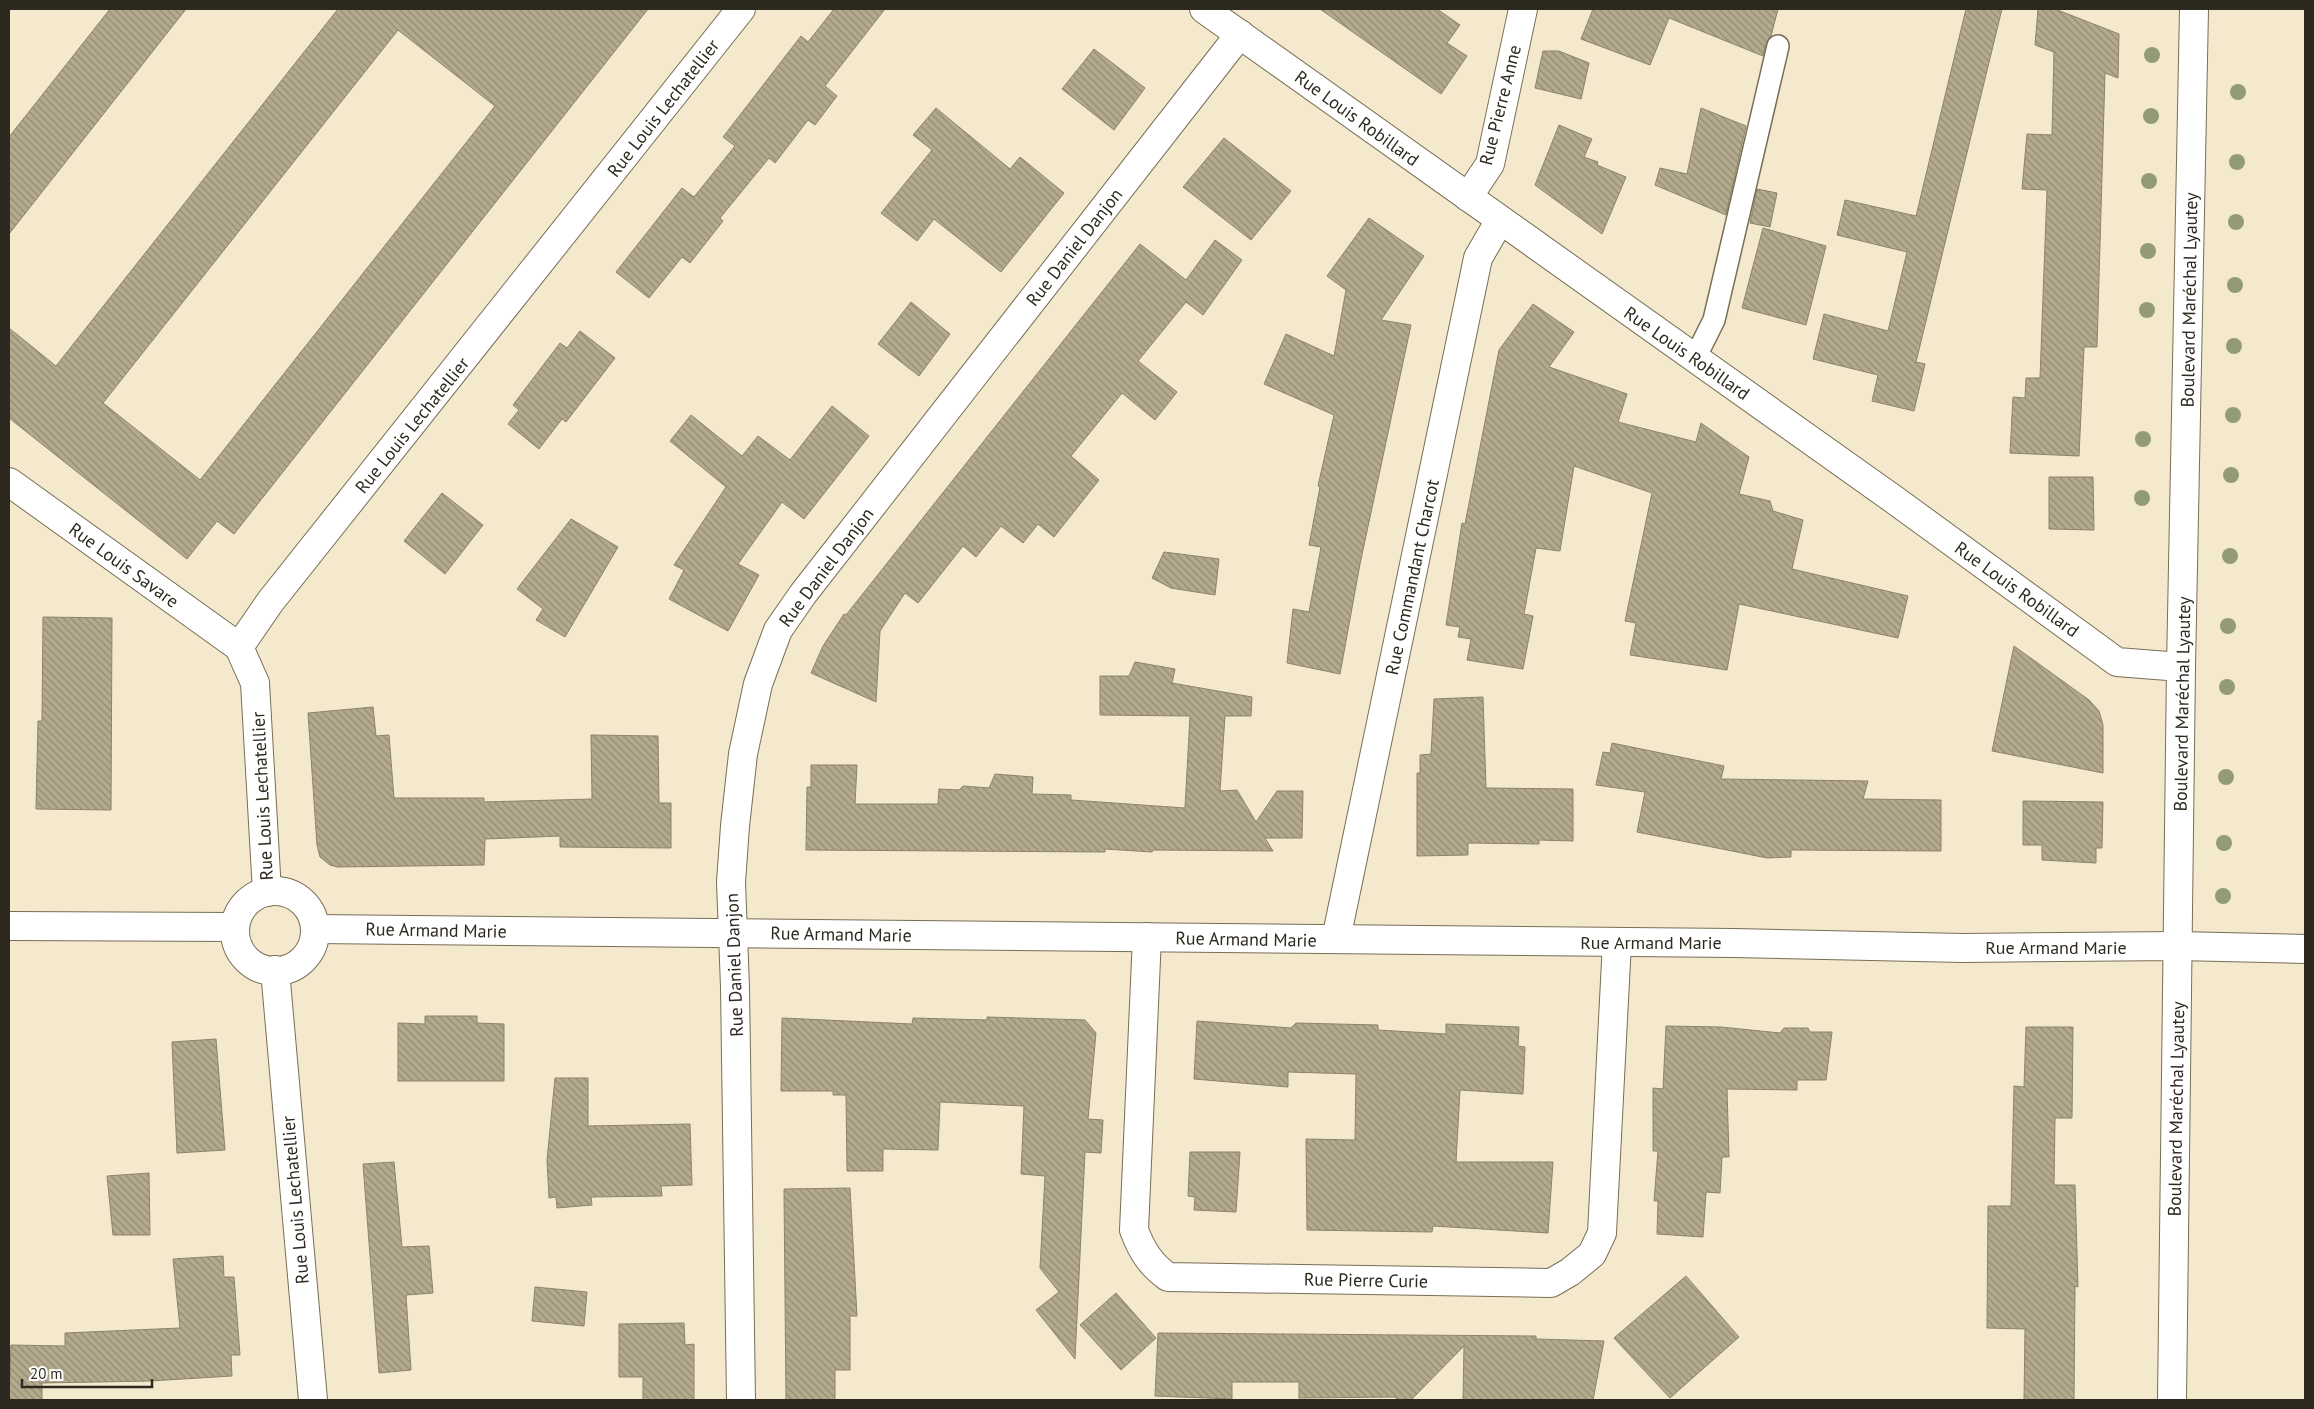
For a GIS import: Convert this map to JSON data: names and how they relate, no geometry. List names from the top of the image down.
{
  "streets": {
    "street": [
      "Rue Pierre Anne",
      "Rue Louis Lechatellier",
      "Rue Louis Robillard",
      "Rue Daniel Danjon",
      "Boulevard Maréchal Lyautey",
      "Rue Louis Savare",
      "Rue Commandant Charcot",
      "Rue Armand Marie",
      "Rue Pierre Curie"
    ]
  },
  "crossings": [
    ["Rue Pierre Anne", "Rue Louis Robillard"],
    ["Rue Louis Lechatellier", "Rue Louis Savare"],
    ["Rue Louis Lechatellier", "Rue Armand Marie"],
    ["Rue Louis Robillard", "Rue Daniel Danjon"],
    ["Rue Louis Robillard", "Boulevard Maréchal Lyautey"],
    ["Rue Louis Robillard", "Rue Commandant Charcot"],
    ["Rue Daniel Danjon", "Rue Armand Marie"],
    ["Boulevard Maréchal Lyautey", "Rue Armand Marie"],
    ["Rue Commandant Charcot", "Rue Armand Marie"],
    ["Rue Armand Marie", "Rue Pierre Curie"]
  ],
  "scale_bar": "20 m"
}
